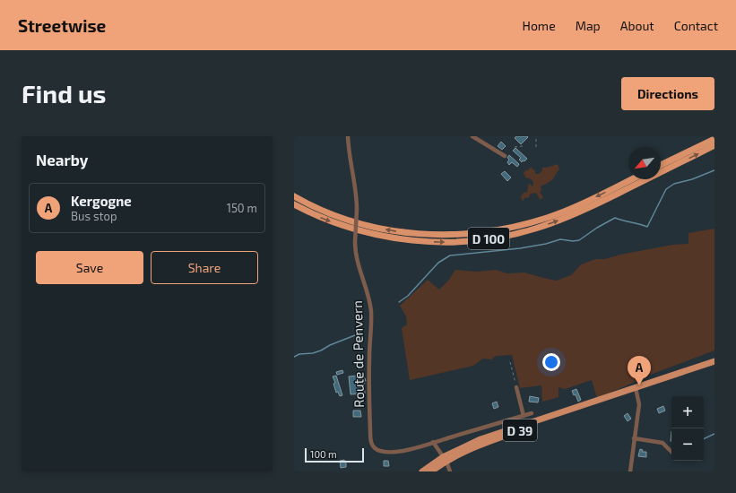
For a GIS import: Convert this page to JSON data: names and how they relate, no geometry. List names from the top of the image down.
{
  "streets": {
    "highway": ["D 100"],
    "main road": ["D 39"],
    "street": ["Route de Penvern"]
  },
  "scale_bar": "100 m",
  "north": "bottom left",
  "page": {
    "header": "Streetwise",
    "nav": [
      "Home",
      "Map",
      "About",
      "Contact"
    ],
    "buttons": [
      "Directions",
      ["Save", "Share"]
    ],
    "title": "Find us",
    "heading": "Nearby",
    "list": [
      {
        "mark": "A",
        "name": "Kergogne",
        "note": "Bus stop",
        "value": "150 m"
      }
    ],
    "pins": "A",
    "map_buttons": ["+", "−"],
    "scale": "100 m"
  }
}
